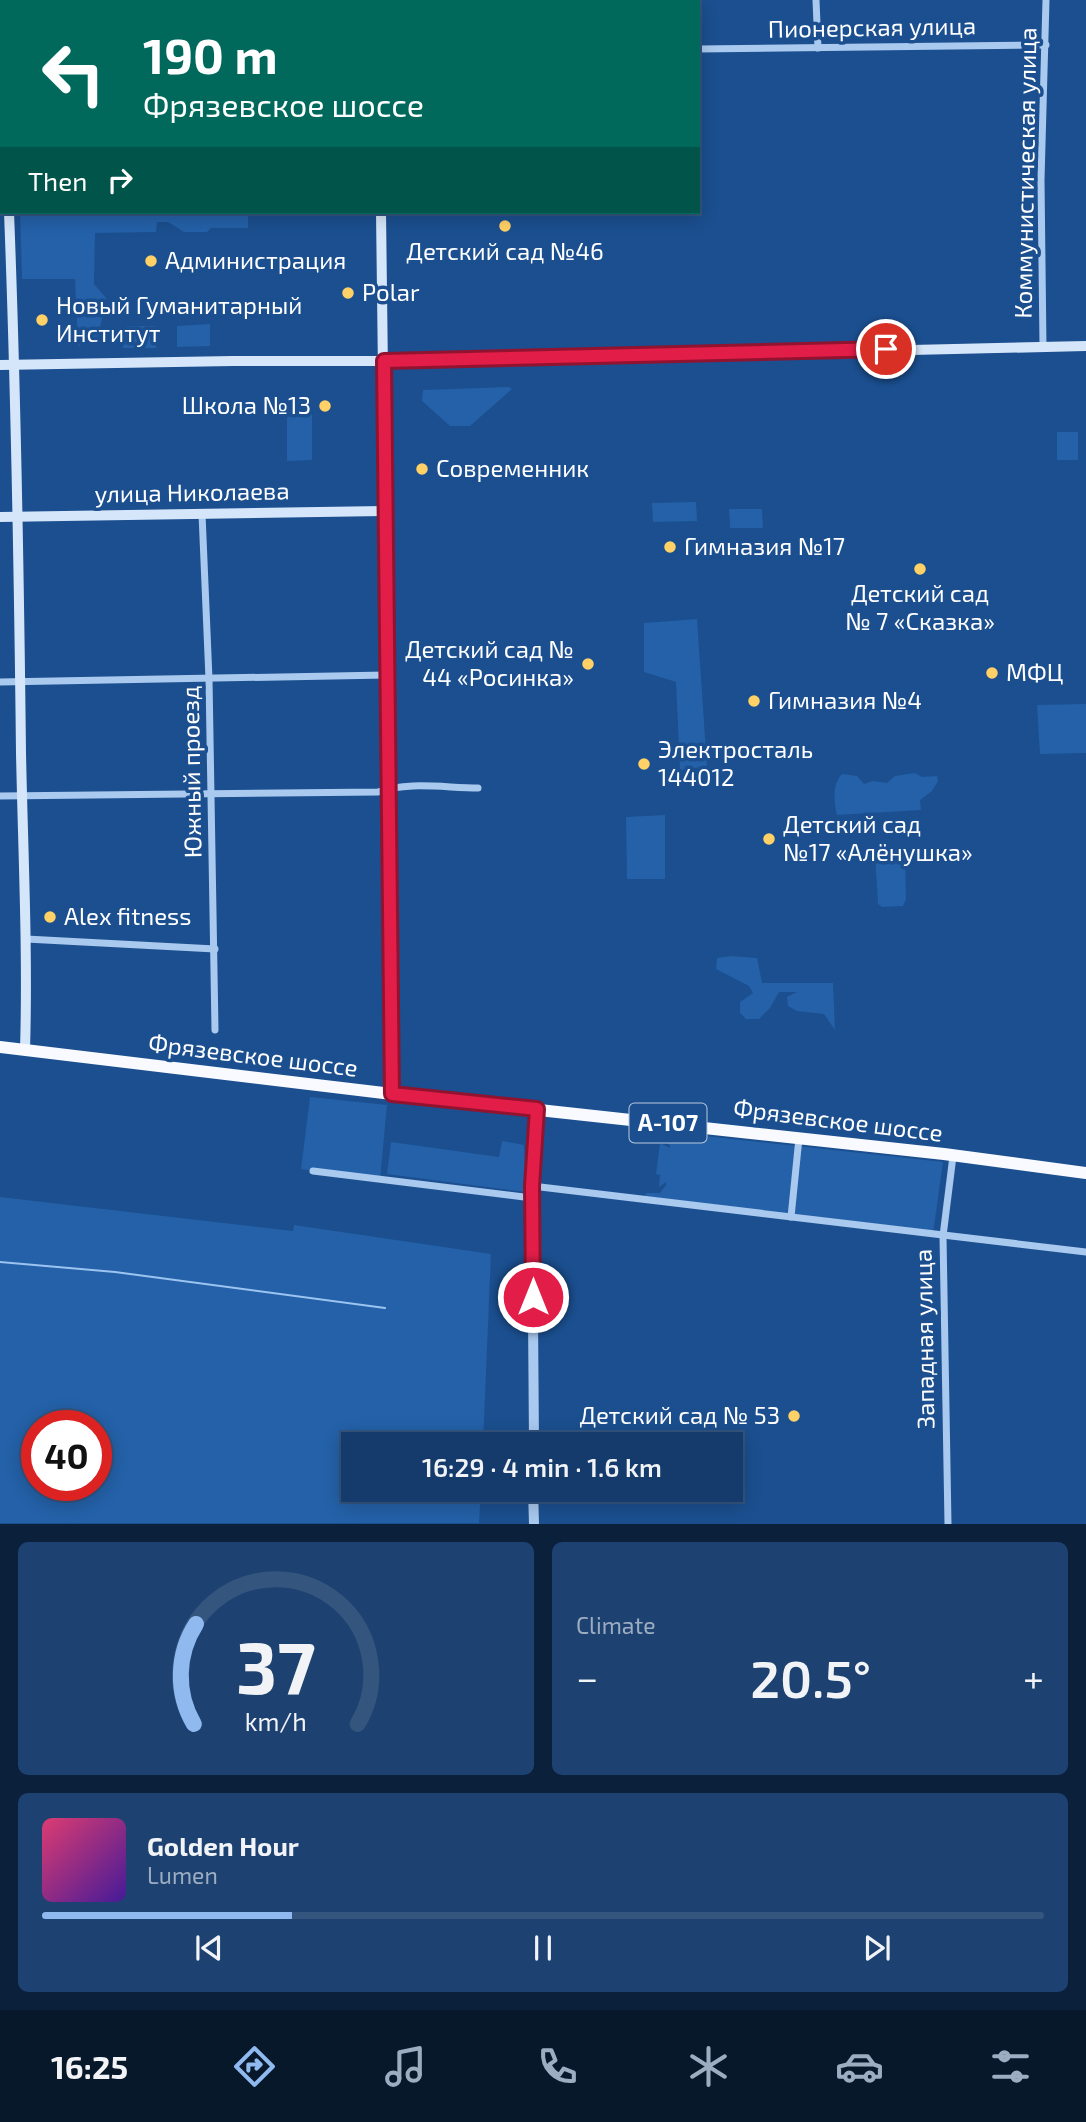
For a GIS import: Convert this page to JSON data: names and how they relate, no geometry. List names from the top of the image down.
{
  "streets": {
    "highway": ["Фрязевское шоссе", "А-107"],
    "main road": ["улица Николаева"],
    "street": [
      "Пионерская улица",
      "Коммунистическая улица",
      "Южный проезд",
      "Западная улица"
    ]
  },
  "crossings": [
    ["Пионерская улица", "Коммунистическая улица"],
    ["улица Николаева", "Южный проезд"],
    ["Фрязевское шоссе", "Западная улица"]
  ],
  "places": [
    "Детский сад №46",
    "Администрация",
    "Polar",
    "Новый Гуманитарный Институт",
    "Школа №13",
    "Современник",
    "Гимназия №17",
    "Детский сад № 7 «Сказка»",
    "Детский сад № 44 «Росинка»",
    "МФЦ",
    "Гимназия №4",
    "Электросталь 144012",
    "Детский сад №17 «Алёнушка»",
    "Alex fitness",
    "Детский сад № 53"
  ],
  "page": {
    "turn": ["190 m", "Фрязевское шоссе"],
    "then": "Then",
    "limit": "40",
    "trip": "16:29 · 4 min · 1.6 km",
    "tile": "Climate",
    "heat": ["−", "20.5°", "+"],
    "song": ["Golden Hour", "Lumen"],
    "tabs": "16:25",
    "gauge": ["37", "km/h"]
  }
}
